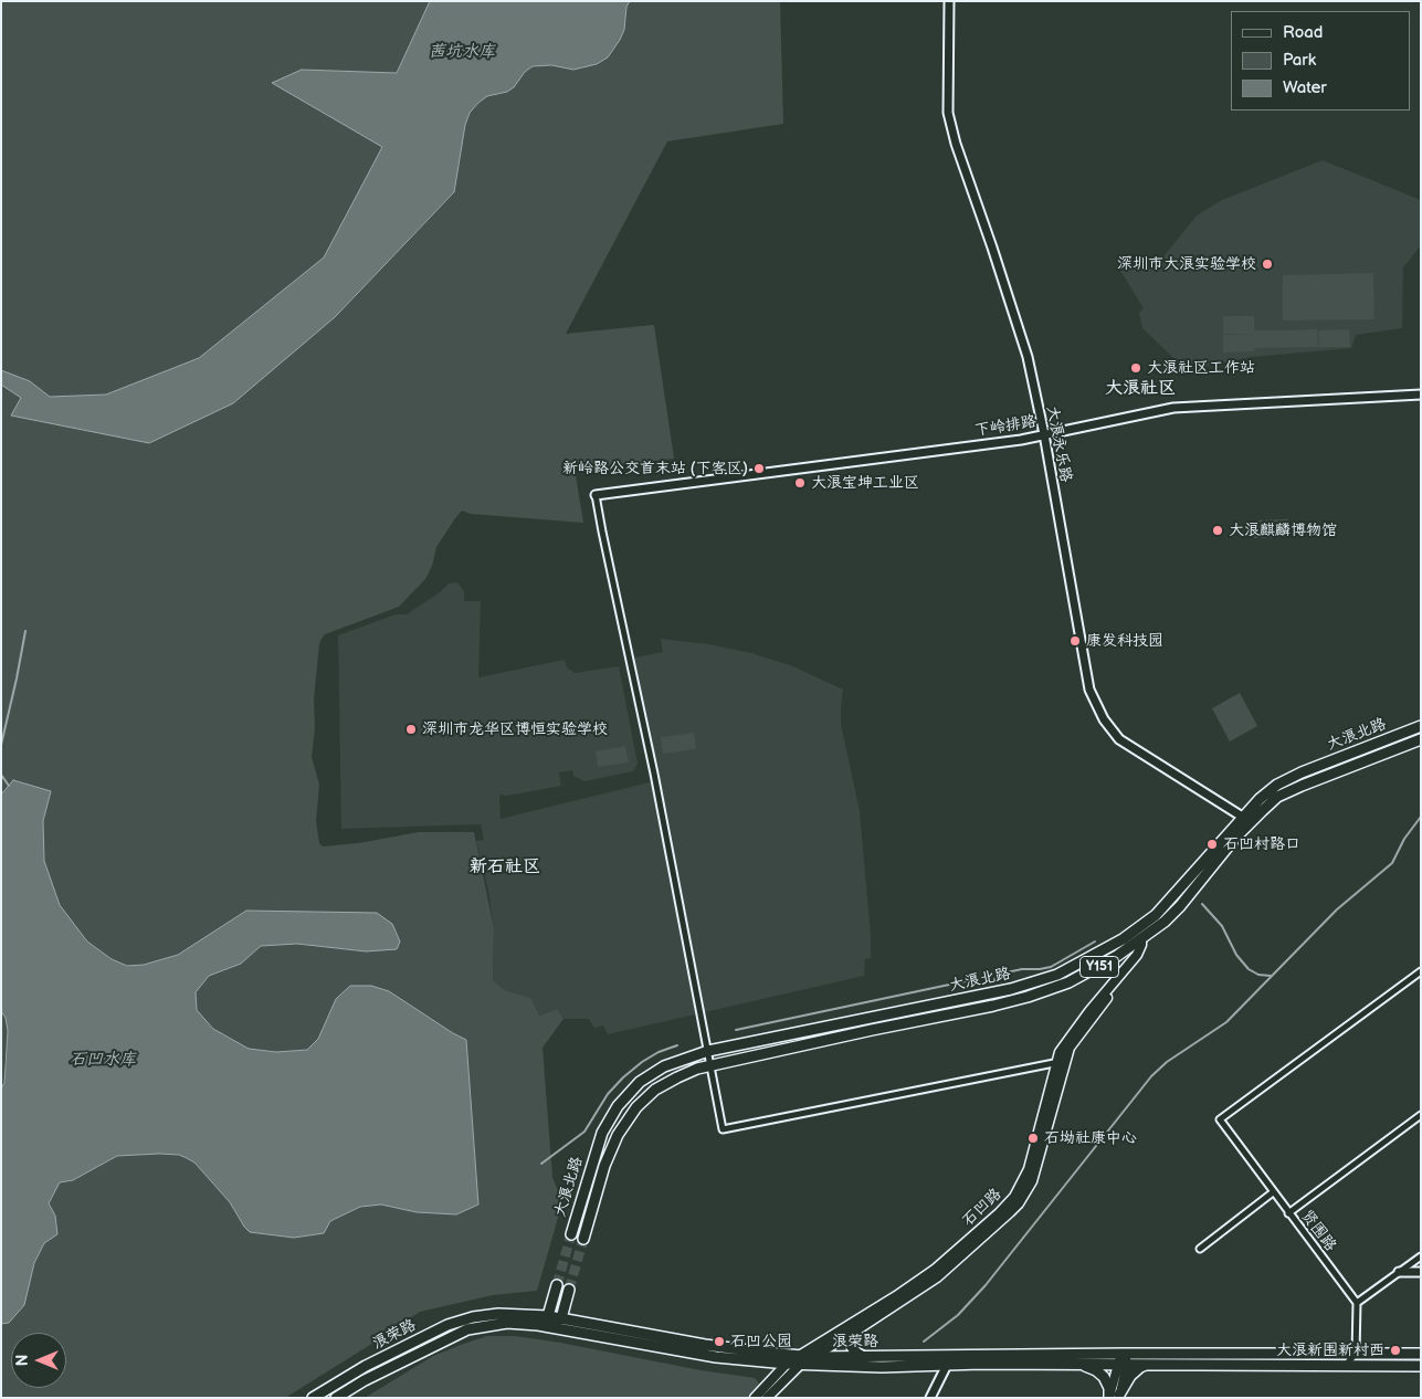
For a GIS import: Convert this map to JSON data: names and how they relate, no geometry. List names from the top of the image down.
{
  "streets": {
    "main road": [
      "大浪北路",
      "Y151",
      "石凹路",
      "浪荣路"
    ],
    "street": ["下岭排路", "大浪永乐路", "贤围路"]
  },
  "crossings": [
    ["下岭排路", "大浪永乐路"],
    ["大浪永乐路", "大浪北路"],
    ["大浪北路", "石凹路"],
    ["石凹路", "浪荣路"]
  ],
  "districts": ["大浪社区", "新石社区"],
  "water": ["茜坑水库", "石凹水库"],
  "places": [
    "深圳市大浪实验学校",
    "大浪社区工作站",
    "新岭路公交首末站 (下客区)",
    "大浪宝坤工业区",
    "大浪麒麟博物馆",
    "康发科技园",
    "深圳市龙华区博恒实验学校",
    "石凹村路口",
    "石坳社康中心",
    "石凹公园",
    "大浪新围新村西"
  ],
  "legend": ["Road", "Park", "Water"],
  "north": "left"
}
